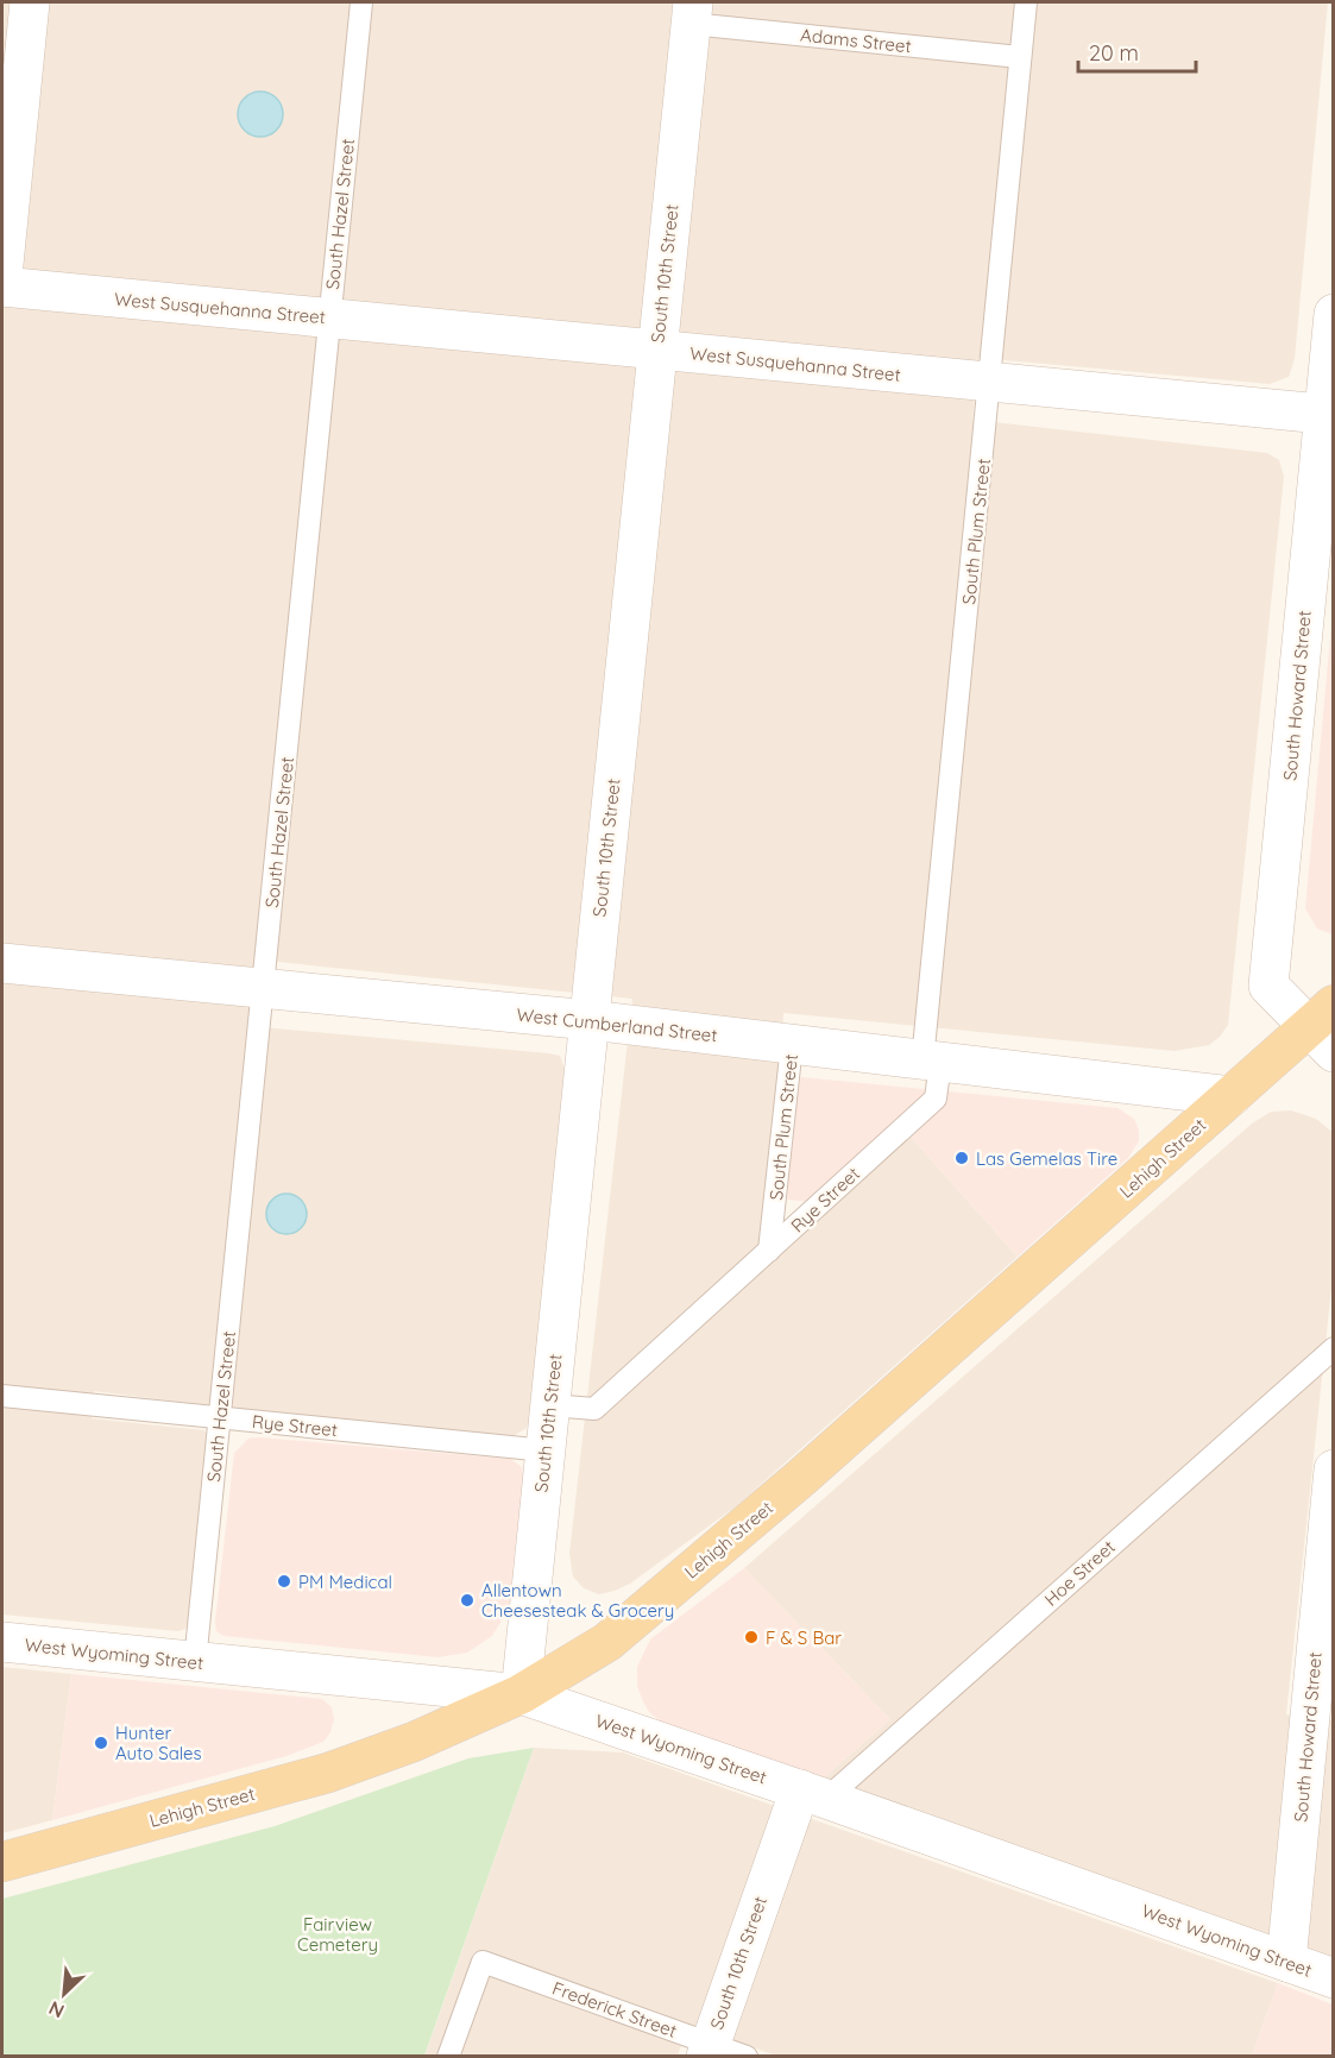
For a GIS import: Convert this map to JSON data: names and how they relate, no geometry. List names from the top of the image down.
{
  "streets": {
    "main road": ["Lehigh Street"],
    "street": [
      "South 10th Street",
      "West Susquehanna Street",
      "South Howard Street",
      "West Cumberland Street",
      "West Wyoming Street"
    ],
    "lane": [
      "Adams Street",
      "South Hazel Street",
      "South Plum Street",
      "Rye Street",
      "Hoe Street",
      "Frederick Street"
    ]
  },
  "crossings": [
    ["Adams Street", "South 10th Street"],
    ["Adams Street", "South Plum Street"],
    ["South Hazel Street", "West Susquehanna Street"],
    ["South Hazel Street", "West Cumberland Street"],
    ["South Hazel Street", "Rye Street"],
    ["South Hazel Street", "West Wyoming Street"],
    ["South 10th Street", "West Susquehanna Street"],
    ["South 10th Street", "West Cumberland Street"],
    ["South 10th Street", "Lehigh Street"],
    ["South 10th Street", "Rye Street"],
    ["South 10th Street", "Hoe Street"],
    ["South 10th Street", "West Wyoming Street"],
    ["South 10th Street", "Frederick Street"],
    ["West Susquehanna Street", "South Plum Street"],
    ["West Susquehanna Street", "South Howard Street"],
    ["South Plum Street", "West Cumberland Street"],
    ["South Plum Street", "Rye Street"],
    ["South Howard Street", "Lehigh Street"],
    ["South Howard Street", "West Wyoming Street"],
    ["West Cumberland Street", "Lehigh Street"],
    ["West Cumberland Street", "Rye Street"],
    ["Lehigh Street", "West Wyoming Street"],
    ["Hoe Street", "West Wyoming Street"]
  ],
  "parks": ["Fairview Cemetery"],
  "places": [
    "Las Gemelas Tire",
    "PM Medical",
    "Allentown Cheesesteak & Grocery",
    "F & S Bar",
    "Hunter Auto Sales"
  ],
  "scale_bar": "20 m",
  "north": "bottom left"
}
